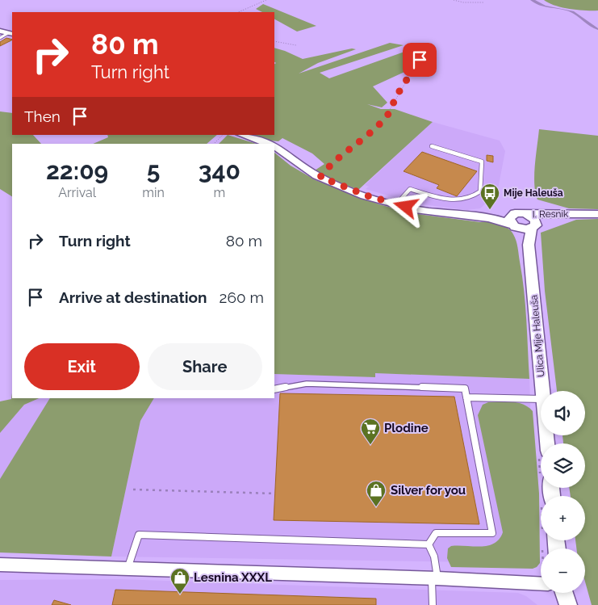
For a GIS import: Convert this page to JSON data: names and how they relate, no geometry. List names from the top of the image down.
{
  "streets": {
    "main road": ["I. Resnik", "Ulica Mije Haleuša"]
  },
  "crossings": [
    ["I. Resnik", "Ulica Mije Haleuša"]
  ],
  "places": {
    "bus stop": ["Mije Haleuša"],
    "supermarket": ["Plodine"],
    "shop": ["Silver for you", "Lesnina XXXL"]
  },
  "page": {
    "turn": ["80 m", "Turn right"],
    "then": "Then",
    "eta": [
      "22:09",
      "Arrival",
      "5",
      "min",
      "340",
      "m"
    ],
    "list": [
      {
        "name": "Turn right",
        "value": "80 m"
      },
      {
        "name": "Arrive at destination",
        "value": "260 m"
      }
    ],
    "buttons": ["Exit", "Share"],
    "map_buttons": ["+", "−"]
  }
}
